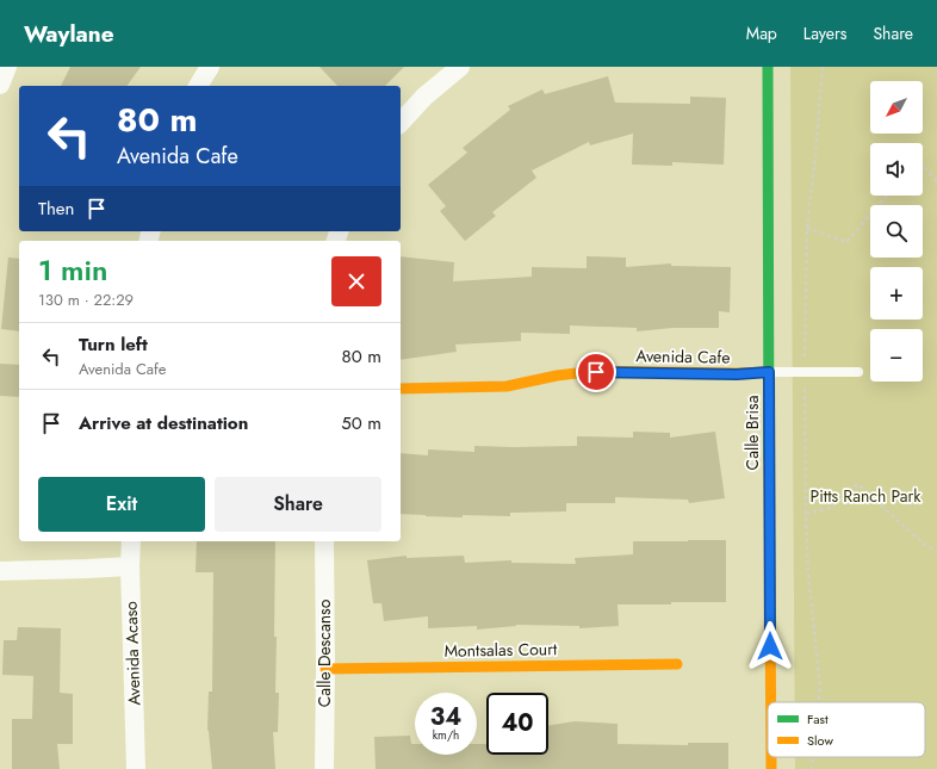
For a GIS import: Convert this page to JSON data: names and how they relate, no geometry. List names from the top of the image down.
{
  "streets": {
    "street": [
      "Avenida Cafe",
      "Calle Brisa",
      "Montsalas Court",
      "Avenida Acaso",
      "Calle Descanso"
    ]
  },
  "crossings": [
    ["Avenida Cafe", "Calle Brisa"],
    ["Montsalas Court", "Calle Descanso"]
  ],
  "parks": ["Pitts Ranch Park"],
  "legend": ["Fast", "Slow"],
  "north": "bottom left",
  "page": {
    "header": "Waylane",
    "nav": ["Map", "Layers", "Share"],
    "map_buttons": ["+", "−"],
    "turn": ["80 m", "Avenida Cafe"],
    "then": "Then",
    "heading": ["1 min", "130 m · 22:29"],
    "list": [
      {
        "name": "Turn left",
        "note": "Avenida Cafe",
        "value": "80 m"
      },
      {
        "name": "Arrive at destination",
        "value": "50 m"
      }
    ],
    "buttons": ["Exit", "Share"],
    "speed": "34 km/h",
    "limit": "40"
  }
}
